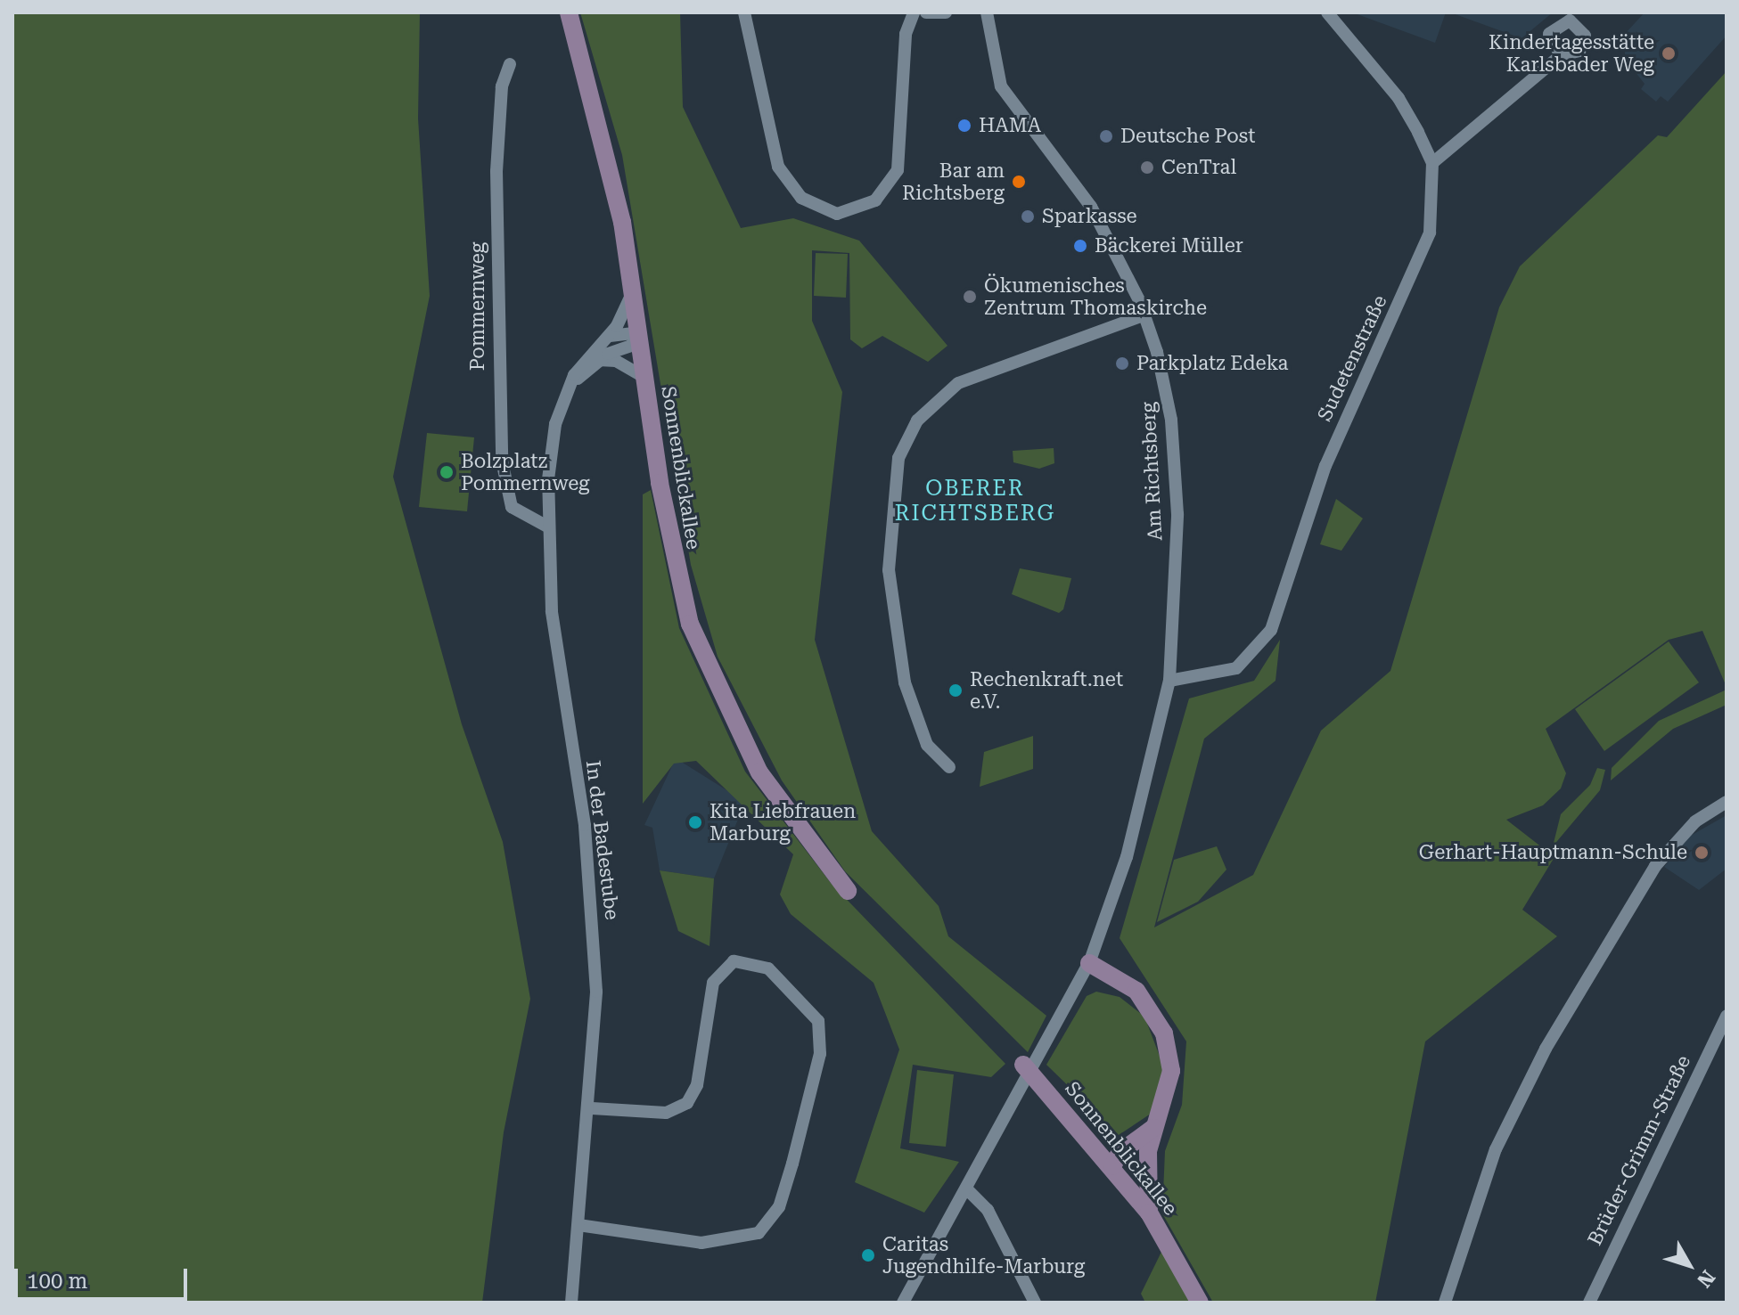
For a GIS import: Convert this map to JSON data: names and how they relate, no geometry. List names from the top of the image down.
{
  "streets": {
    "main road": ["Sonnenblickallee"],
    "street": [
      "Pommernweg",
      "Sudetenstraße",
      "Am Richtsberg",
      "In der Badestube",
      "Brüder-Grimm-Straße"
    ]
  },
  "crossings": [
    ["Pommernweg", "In der Badestube"],
    ["Sudetenstraße", "Am Richtsberg"],
    ["Sonnenblickallee", "In der Badestube"]
  ],
  "districts": ["OBERER RICHTSBERG"],
  "places": [
    "Kindertagesstätte Karlsbader Weg",
    "HAMA",
    "Deutsche Post",
    "CenTral",
    "Bar am Richtsberg",
    "Sparkasse",
    "Bäckerei Müller",
    "Ökumenisches Zentrum Thomaskirche",
    "Parkplatz Edeka",
    "Bolzplatz Pommernweg",
    "Rechenkraft.net e.V.",
    "Kita Liebfrauen Marburg",
    "Gerhart-Hauptmann-Schule",
    "Caritas Jugendhilfe-Marburg"
  ],
  "scale_bar": "100 m",
  "north": "bottom right"
}
